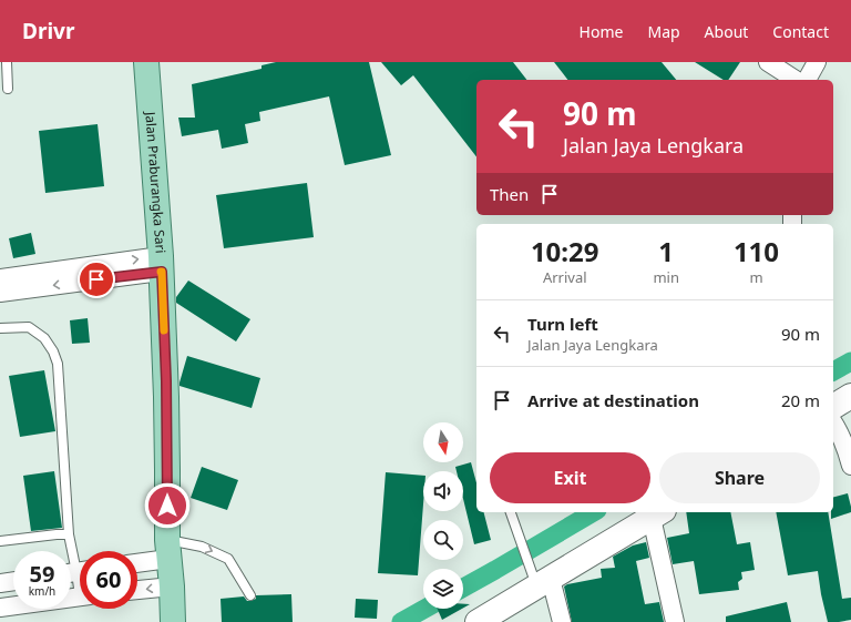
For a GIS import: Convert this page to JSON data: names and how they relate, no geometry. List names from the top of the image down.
{
  "streets": {
    "main road": ["Jalan Praburangka Sari"]
  },
  "north": "bottom",
  "page": {
    "header": "Drivr",
    "nav": [
      "Home",
      "Map",
      "About",
      "Contact"
    ],
    "turn": ["90 m", "Jalan Jaya Lengkara"],
    "then": "Then",
    "eta": [
      "10:29",
      "Arrival",
      "1",
      "min",
      "110",
      "m"
    ],
    "list": [
      {
        "name": "Turn left",
        "note": "Jalan Jaya Lengkara",
        "value": "90 m"
      },
      {
        "name": "Arrive at destination",
        "value": "20 m"
      }
    ],
    "buttons": ["Exit", "Share"],
    "speed": "59 km/h",
    "limit": "60"
  }
}
